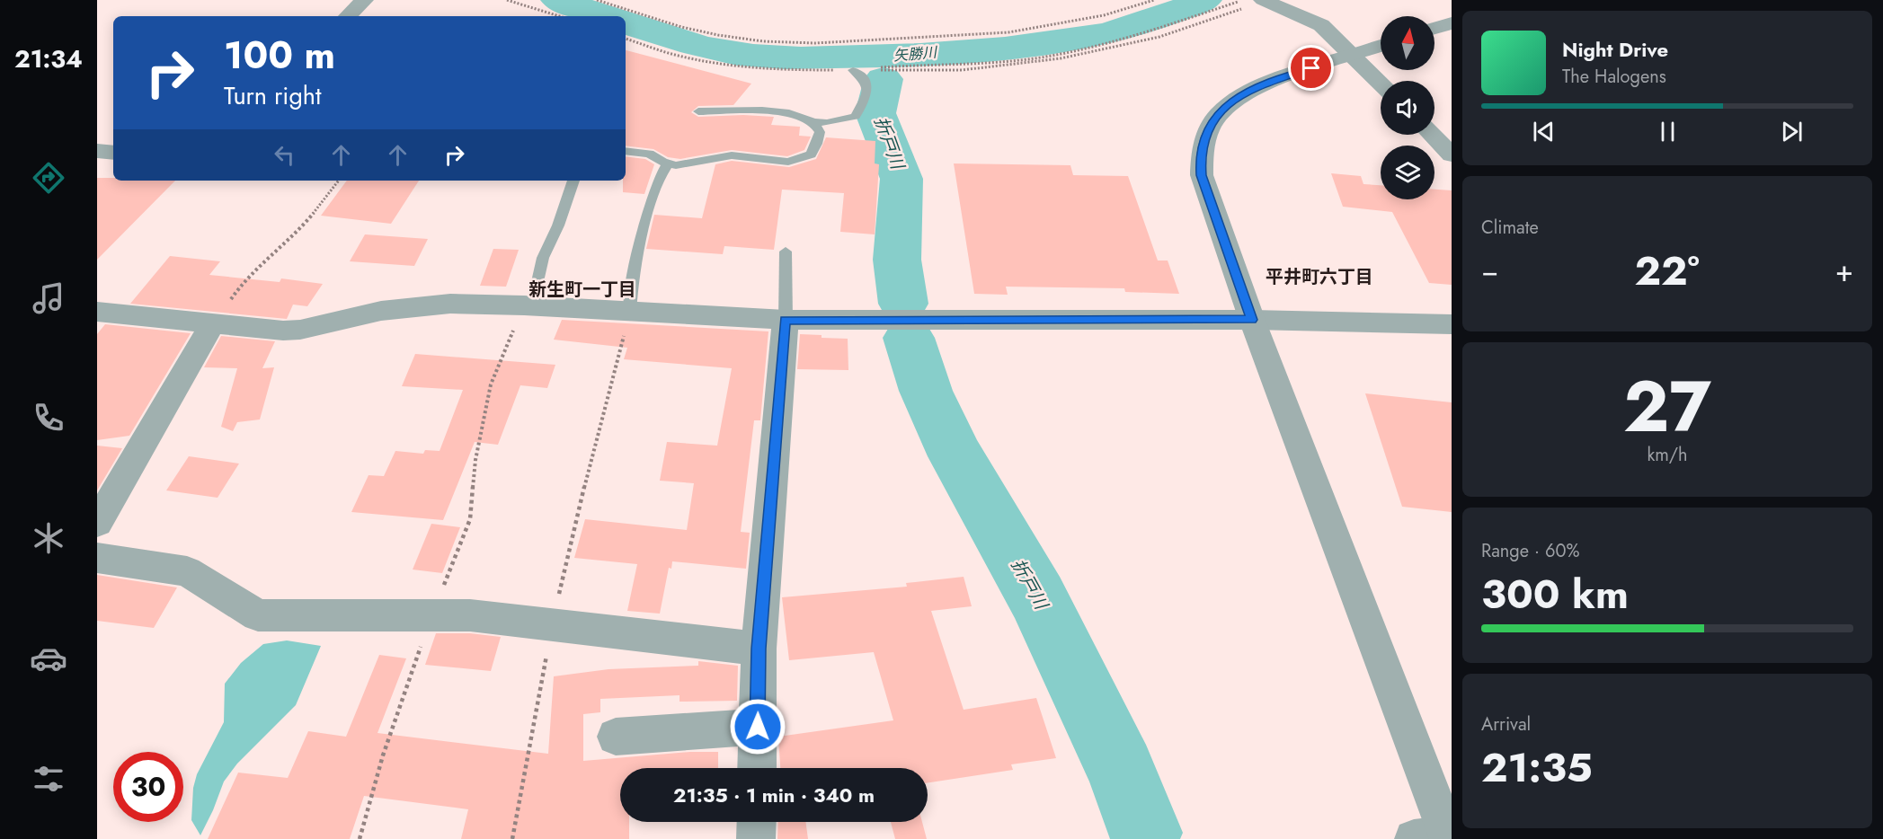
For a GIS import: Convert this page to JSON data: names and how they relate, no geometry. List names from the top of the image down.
{
  "districts": ["平井町六丁目", "新生町一丁目"],
  "water": ["矢勝川", "折戸川"],
  "north": "top",
  "page": {
    "tabs": "21:34",
    "turn": ["100 m", "Turn right"],
    "song": ["Night Drive", "The Halogens"],
    "tile": [
      "Climate",
      ["27", "km/h"],
      ["Range · 60%", "300 km"],
      ["Arrival", "21:35"]
    ],
    "heat": ["−", "22°", "+"],
    "limit": "30",
    "trip": "21:35 · 1 min · 340 m"
  }
}
